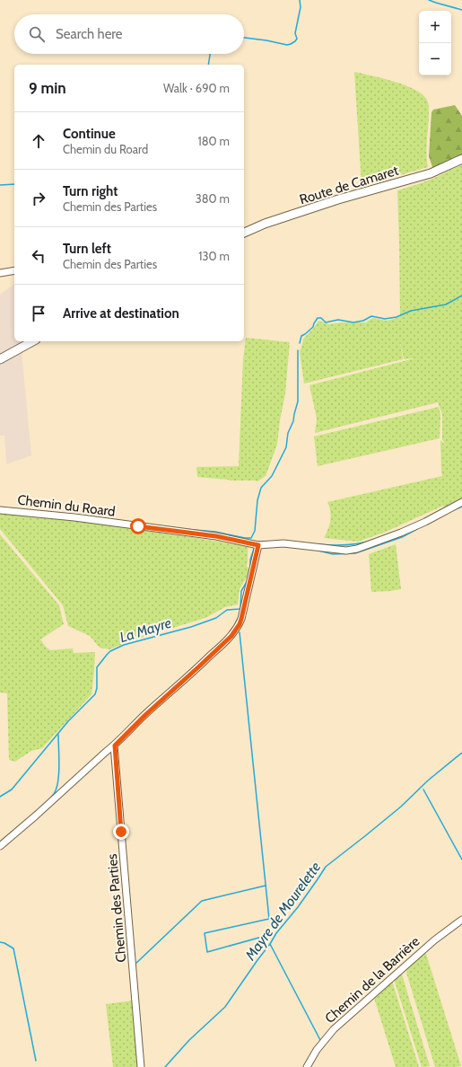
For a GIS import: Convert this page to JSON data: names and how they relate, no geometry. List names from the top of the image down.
{
  "streets": {
    "main road": ["Route de Camaret"],
    "street": ["Chemin du Roard", "Chemin des Parties", "Chemin de la Barrière"]
  },
  "water": ["La Mayre", "Mayre de Mourelette"],
  "page": {
    "map_buttons": ["+", "−"],
    "search": "Search here",
    "heading": ["9 min", "Walk · 690 m"],
    "list": [
      ["Continue", "Chemin du Roard", "180 m"],
      ["Turn right", "Chemin des Parties", "380 m"],
      ["Turn left", "Chemin des Parties", "130 m"],
      "Arrive at destination"
    ]
  }
}
